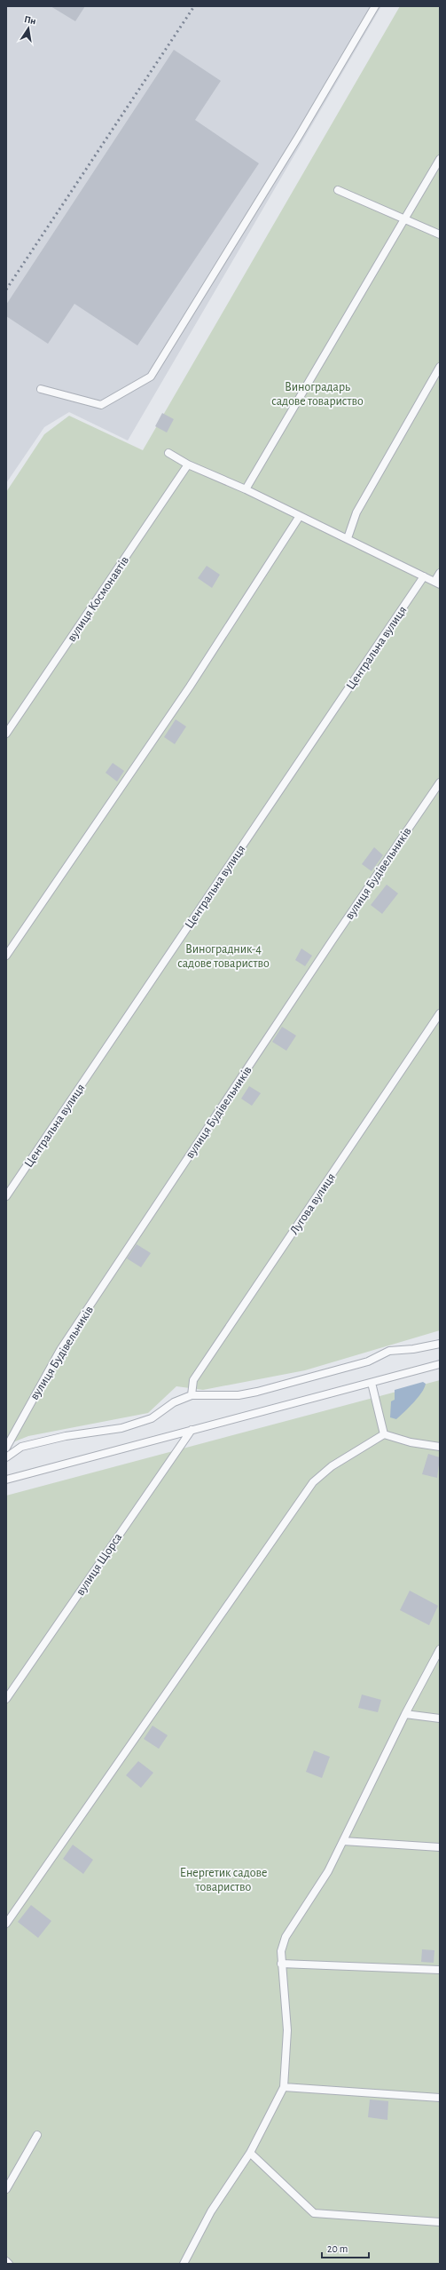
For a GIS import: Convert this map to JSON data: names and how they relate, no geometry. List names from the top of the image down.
{
  "streets": {
    "lane": [
      "вулиця Космонавтів",
      "Центральна вулиця",
      "вулиця Будівельників",
      "Лугова вулиця",
      "вулиця Щорса"
    ]
  },
  "parks": ["Виноградарь садове товариство", "Виноградник-4 садове товариство", "Енергетик садове товариство"],
  "scale_bar": "20 m",
  "north": "top"
}
